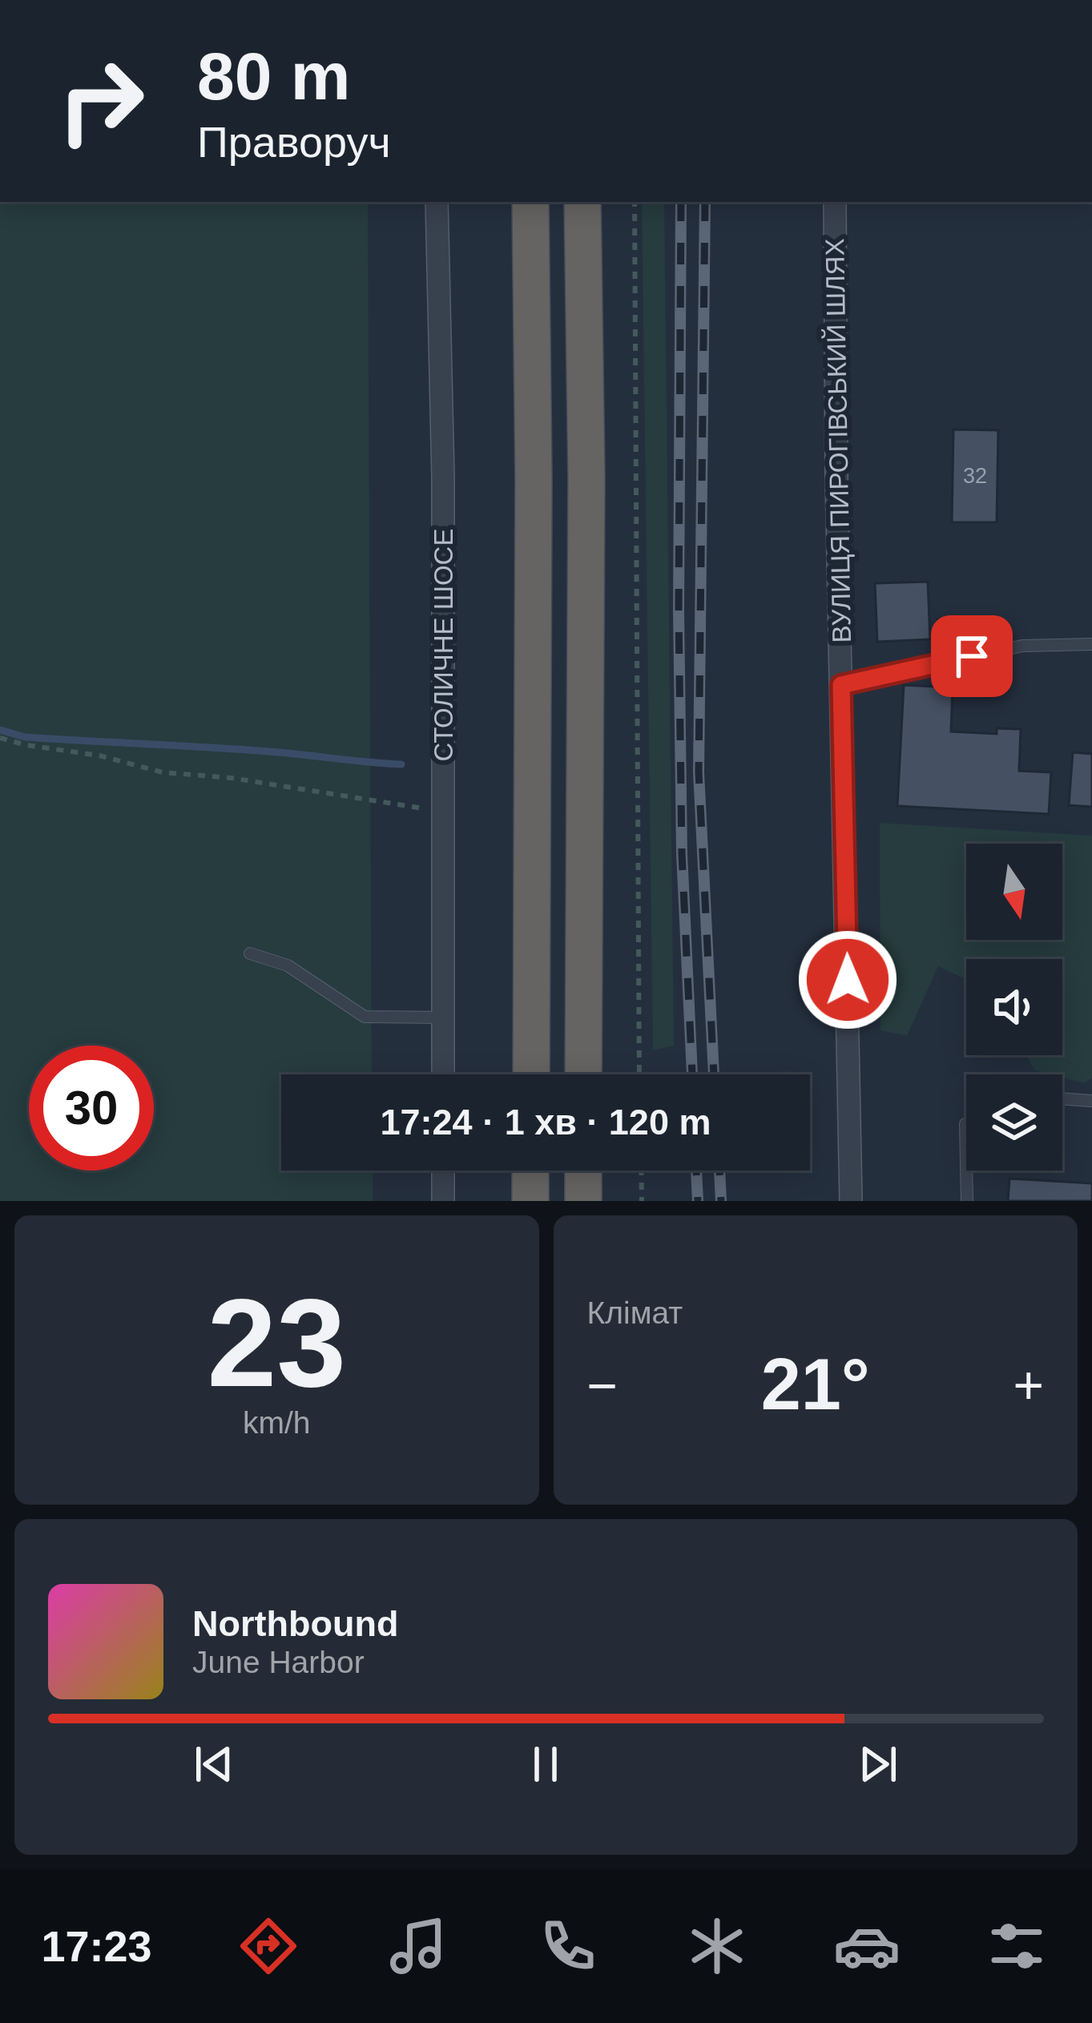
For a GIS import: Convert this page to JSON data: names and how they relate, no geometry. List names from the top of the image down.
{
  "streets": {
    "street": ["ВУЛИЦЯ ПИРОГІВСЬКИЙ ШЛЯХ", "СТОЛИЧНЕ ШОСЕ"]
  },
  "house_numbers": ["32"],
  "north": "bottom",
  "page": {
    "turn": ["80 m", "Праворуч"],
    "limit": "30",
    "trip": "17:24 · 1 хв · 120 m",
    "tile": [
      ["23", "km/h"],
      "Клімат"
    ],
    "heat": ["−", "21°", "+"],
    "song": ["Northbound", "June Harbor"],
    "tabs": "17:23"
  }
}
